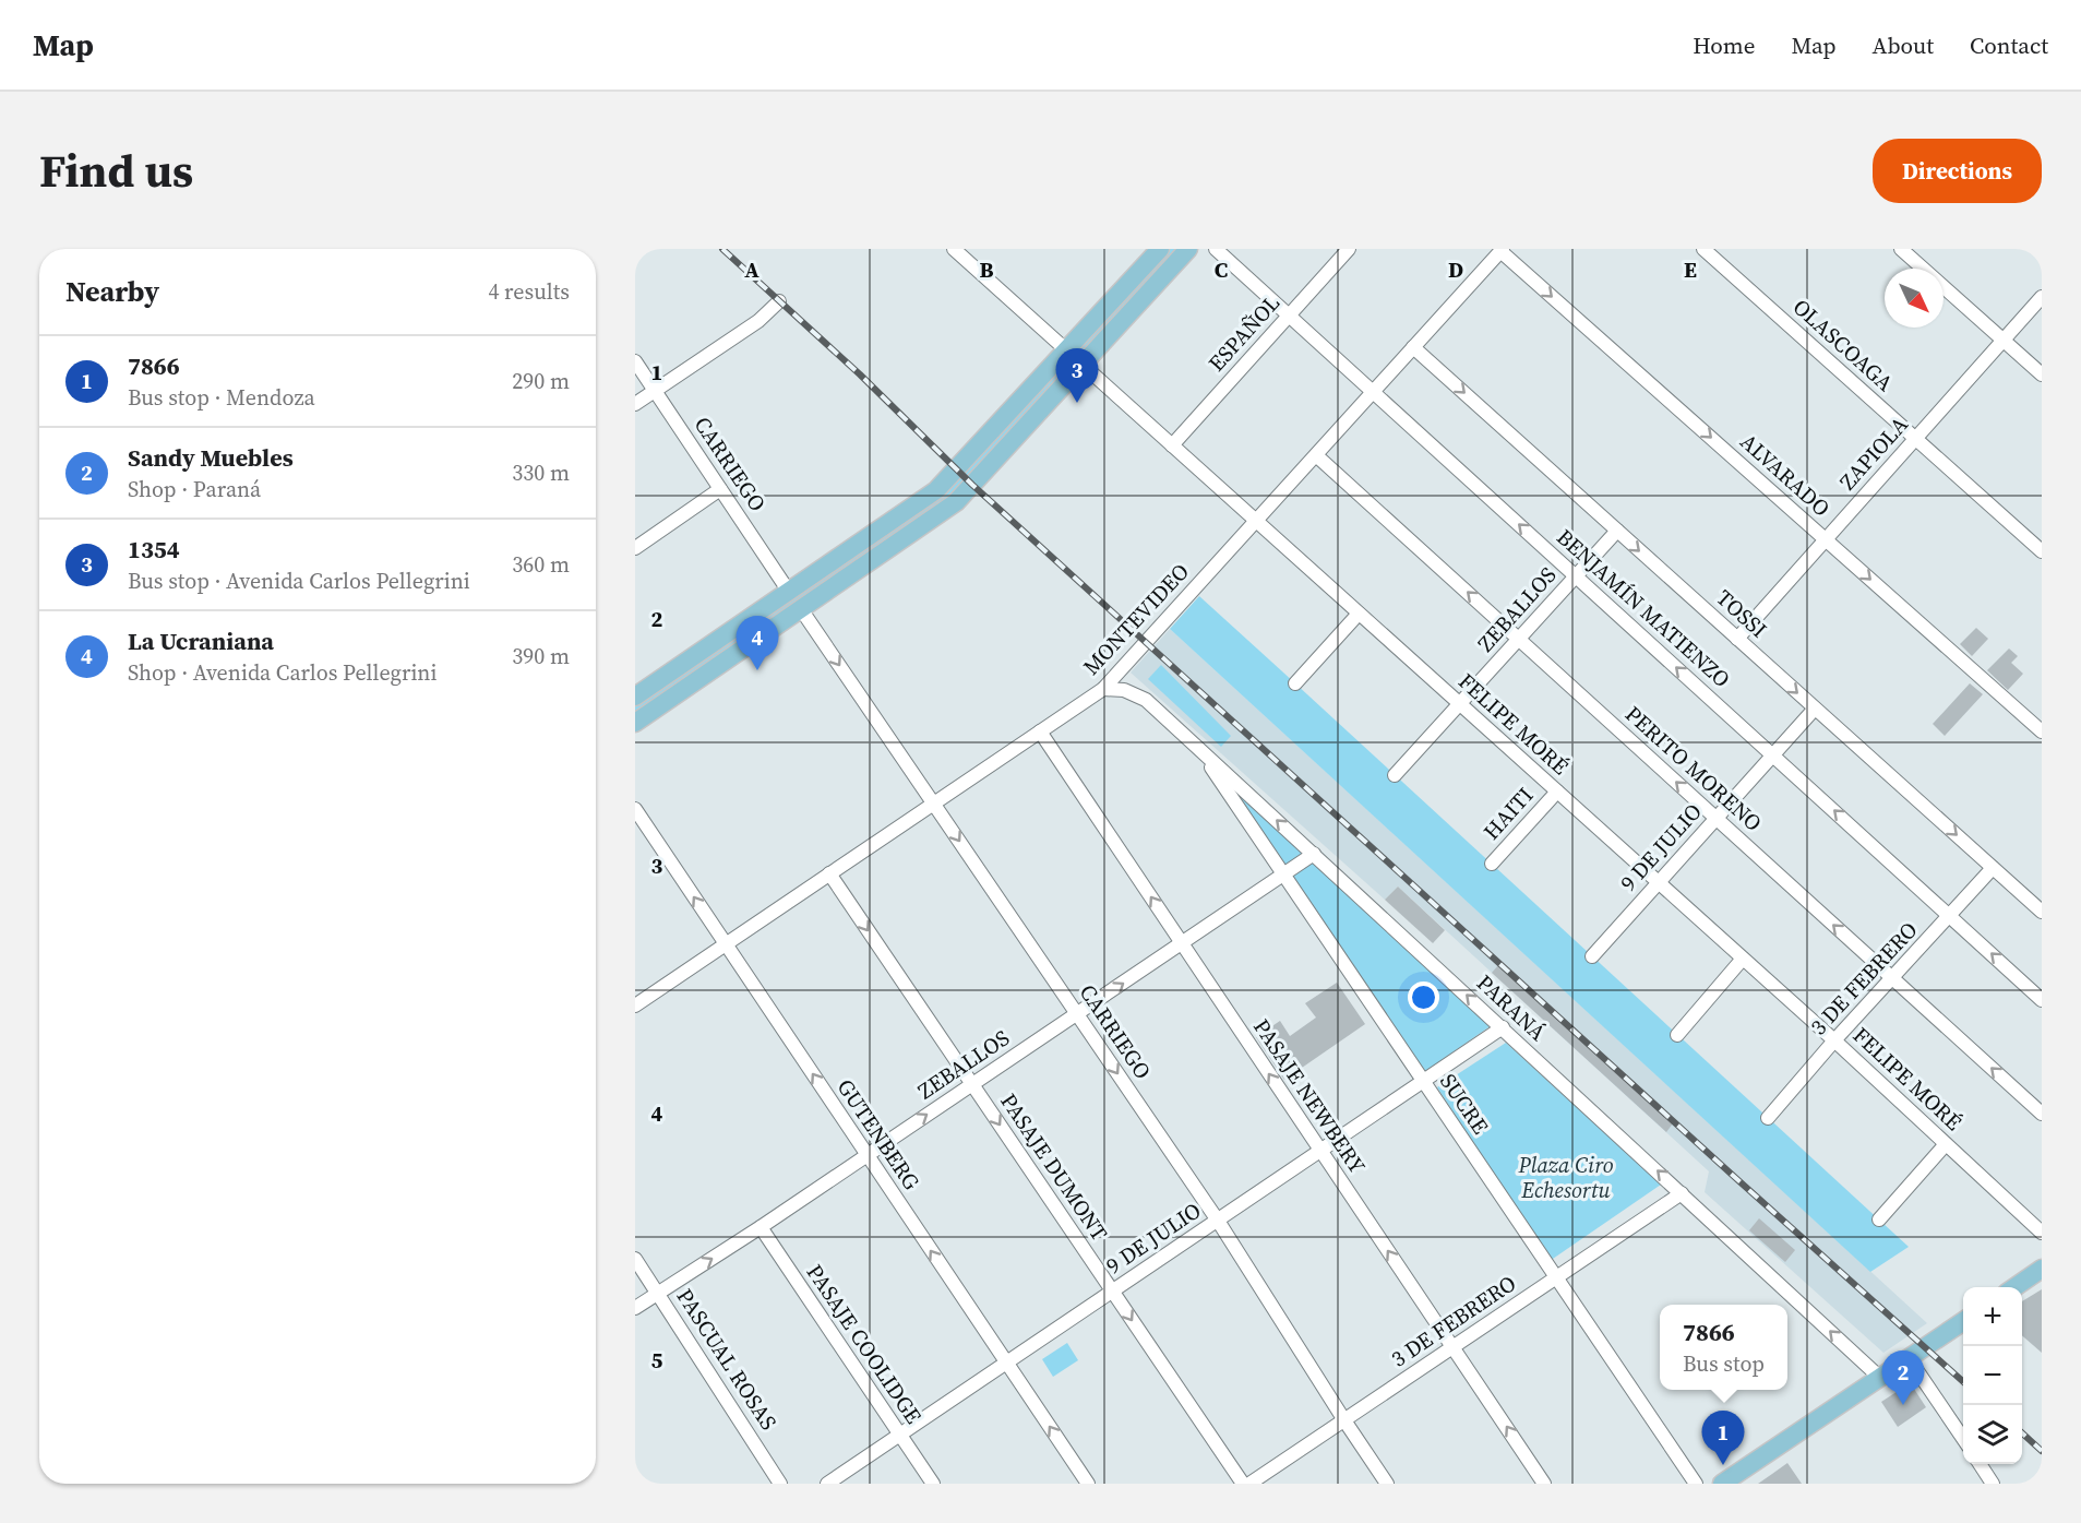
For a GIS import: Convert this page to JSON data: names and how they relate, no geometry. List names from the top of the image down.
{
  "streets": {
    "street": [
      "ESPAÑOL",
      "OLASCOAGA",
      "ZAPIOLA",
      "CARRIEGO",
      "ALVARADO",
      "BENJAMÍN MATIENZO",
      "ZEBALLOS",
      "TOSSI",
      "MONTEVIDEO",
      "FELIPE MORÉ",
      "PERITO MORENO",
      "HAITI",
      "9 DE JULIO",
      "3 DE FEBRERO",
      "PARANÁ",
      "PASAJE NEWBERY",
      "SUCRE",
      "GUTENBERG",
      "PASAJE DUMONT",
      "PASAJE COOLIDGE",
      "PASCUAL ROSAS"
    ]
  },
  "crossings": [
    ["ESPAÑOL", "BENJAMÍN MATIENZO"],
    ["ESPAÑOL", "FELIPE MORÉ"],
    ["OLASCOAGA", "ZAPIOLA"],
    ["ZAPIOLA", "ALVARADO"],
    ["ZAPIOLA", "TOSSI"],
    ["CARRIEGO", "ZEBALLOS"],
    ["CARRIEGO", "MONTEVIDEO"],
    ["CARRIEGO", "9 DE JULIO"],
    ["CARRIEGO", "3 DE FEBRERO"],
    ["ALVARADO", "MONTEVIDEO"],
    ["BENJAMÍN MATIENZO", "ZEBALLOS"],
    ["BENJAMÍN MATIENZO", "MONTEVIDEO"],
    ["BENJAMÍN MATIENZO", "9 DE JULIO"],
    ["BENJAMÍN MATIENZO", "3 DE FEBRERO"],
    ["ZEBALLOS", "TOSSI"],
    ["ZEBALLOS", "FELIPE MORÉ"],
    ["ZEBALLOS", "PERITO MORENO"],
    ["ZEBALLOS", "PARANÁ"],
    ["ZEBALLOS", "PASAJE NEWBERY"],
    ["ZEBALLOS", "SUCRE"],
    ["ZEBALLOS", "GUTENBERG"],
    ["ZEBALLOS", "PASAJE DUMONT"],
    ["ZEBALLOS", "PASAJE COOLIDGE"],
    ["ZEBALLOS", "PASCUAL ROSAS"],
    ["TOSSI", "MONTEVIDEO"],
    ["TOSSI", "9 DE JULIO"],
    ["TOSSI", "3 DE FEBRERO"],
    ["MONTEVIDEO", "FELIPE MORÉ"],
    ["MONTEVIDEO", "PERITO MORENO"],
    ["MONTEVIDEO", "PARANÁ"],
    ["MONTEVIDEO", "PASAJE NEWBERY"],
    ["MONTEVIDEO", "GUTENBERG"],
    ["MONTEVIDEO", "PASAJE DUMONT"],
    ["FELIPE MORÉ", "HAITI"],
    ["FELIPE MORÉ", "9 DE JULIO"],
    ["FELIPE MORÉ", "3 DE FEBRERO"],
    ["PERITO MORENO", "9 DE JULIO"],
    ["PERITO MORENO", "3 DE FEBRERO"],
    ["9 DE JULIO", "PARANÁ"],
    ["9 DE JULIO", "PASAJE NEWBERY"],
    ["9 DE JULIO", "SUCRE"],
    ["9 DE JULIO", "GUTENBERG"],
    ["9 DE JULIO", "PASAJE DUMONT"],
    ["9 DE JULIO", "PASAJE COOLIDGE"],
    ["3 DE FEBRERO", "PARANÁ"],
    ["3 DE FEBRERO", "PASAJE NEWBERY"],
    ["3 DE FEBRERO", "SUCRE"],
    ["PARANÁ", "SUCRE"]
  ],
  "one_way": [
    "CARRIEGO",
    "ALVARADO",
    "BENJAMÍN MATIENZO",
    "TOSSI",
    "PERITO MORENO",
    "PARANÁ",
    "PASAJE NEWBERY",
    "GUTENBERG",
    "PASAJE DUMONT"
  ],
  "parks": ["Plaza Ciro Echesortu"],
  "north": "bottom right",
  "page": {
    "header": "Map",
    "nav": [
      "Home",
      "Map",
      "About",
      "Contact"
    ],
    "title": "Find us",
    "buttons": "Directions",
    "heading": ["Nearby", "4 results"],
    "list": [
      {
        "mark": "1",
        "name": "7866",
        "note": "Bus stop · Mendoza",
        "value": "290 m"
      },
      {
        "mark": "2",
        "name": "Sandy Muebles",
        "note": "Shop · Paraná",
        "value": "330 m"
      },
      {
        "mark": "3",
        "name": "1354",
        "note": "Bus stop · Avenida Carlos Pellegrini",
        "value": "360 m"
      },
      {
        "mark": "4",
        "name": "La Ucraniana",
        "note": "Shop · Avenida Carlos Pellegrini",
        "value": "390 m"
      }
    ],
    "pins": [
      "3",
      "4",
      "2",
      "1"
    ],
    "map_buttons": ["+", "−"],
    "popup": ["7866", "Bus stop"]
  },
  "grid": {
    "columns": [
      "A",
      "B",
      "C",
      "D",
      "E"
    ],
    "rows": [
      "1",
      "2",
      "3",
      "4",
      "5"
    ]
  }
}
